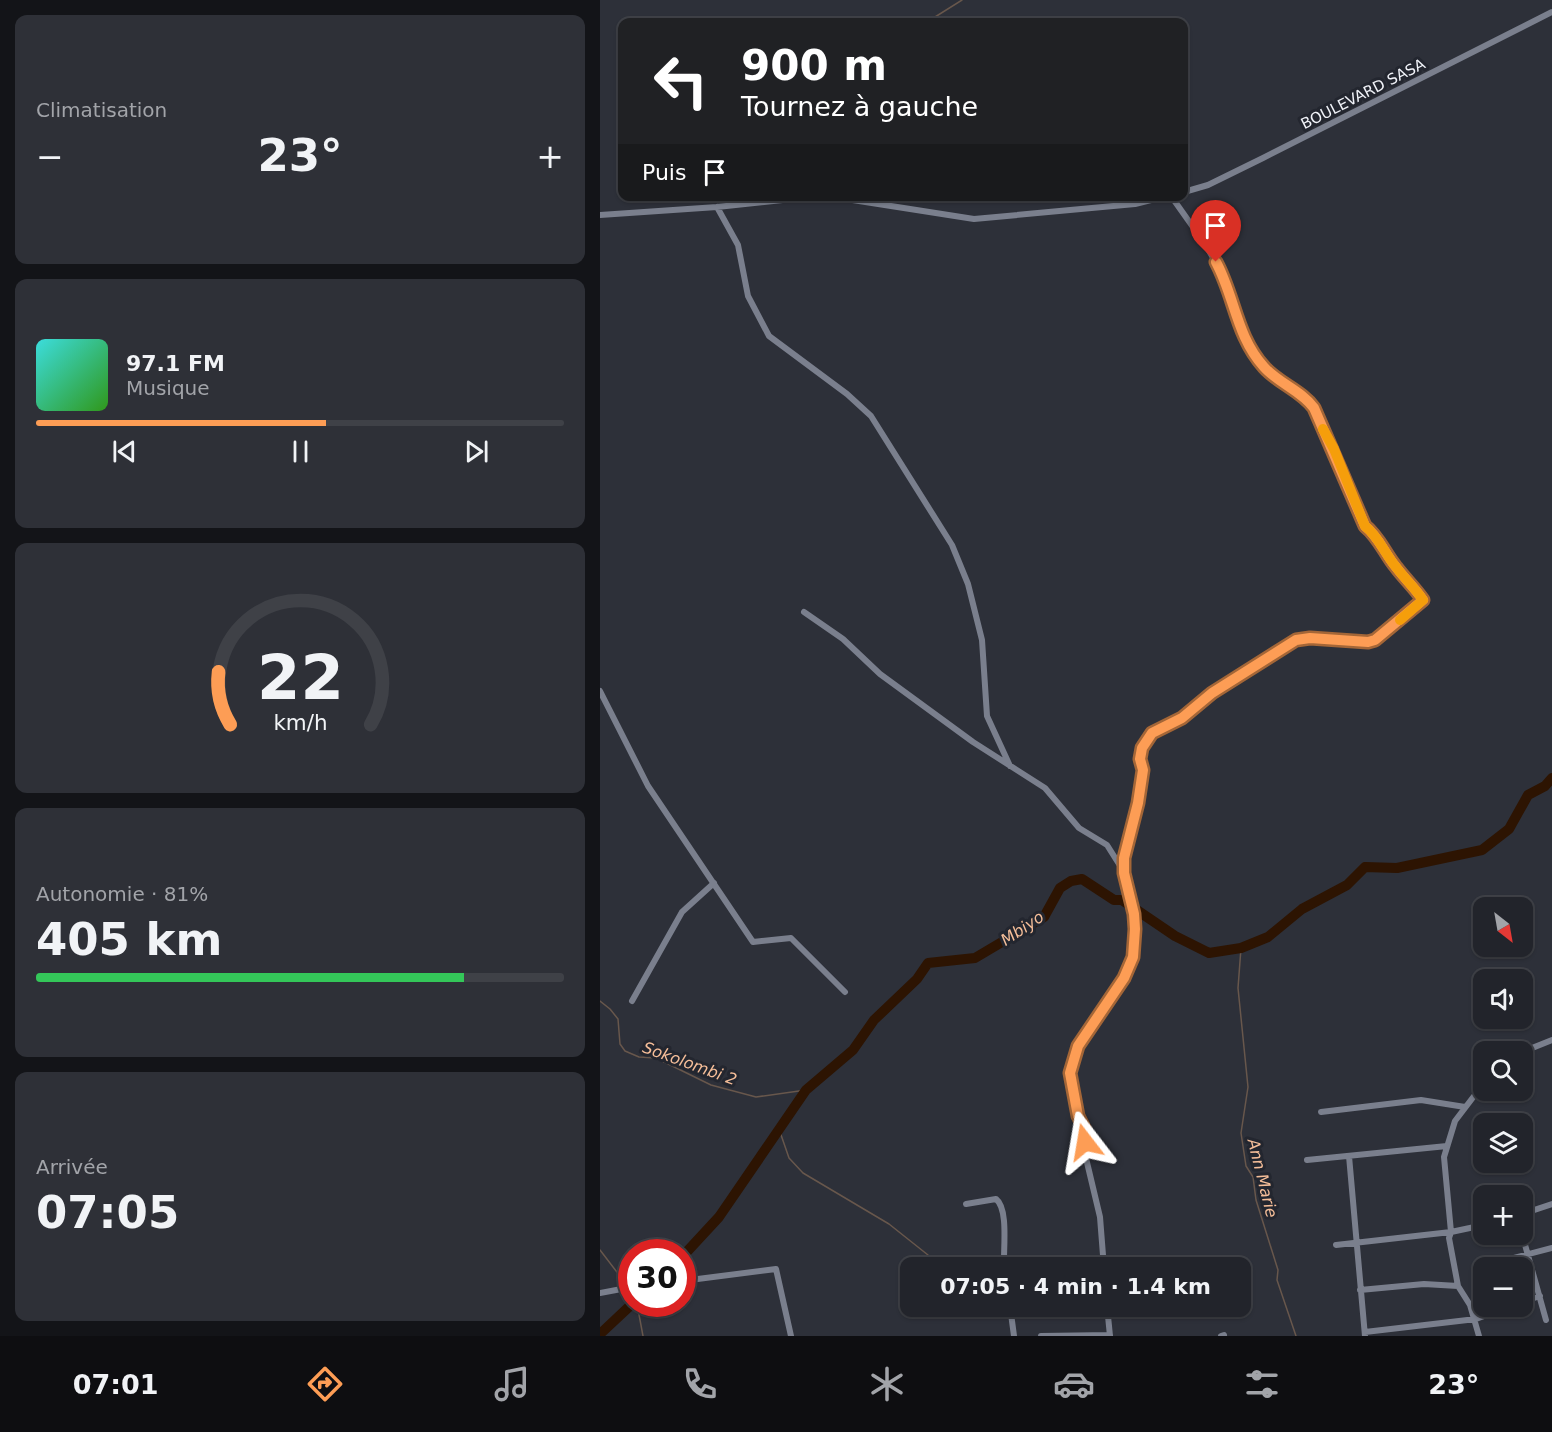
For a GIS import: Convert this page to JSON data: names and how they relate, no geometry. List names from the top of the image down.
{
  "streets": {
    "street": ["BOULEVARD SASA"]
  },
  "water": ["Mbiyo", "Sokolombi 2", "Ann Marie"],
  "north": "bottom right",
  "page": {
    "tile": [
      "Climatisation",
      ["Autonomie · 81%", "405 km"],
      ["Arrivée", "07:05"]
    ],
    "turn": ["900 m", "Tournez à gauche"],
    "heat": ["−", "23°", "+"],
    "then": "Puis",
    "song": ["97.1 FM", "Musique"],
    "map_buttons": ["+", "−"],
    "limit": "30",
    "trip": "07:05 · 4 min · 1.4 km",
    "tabs": ["07:01", "23°"],
    "gauge": ["22", "km/h"]
  }
}
